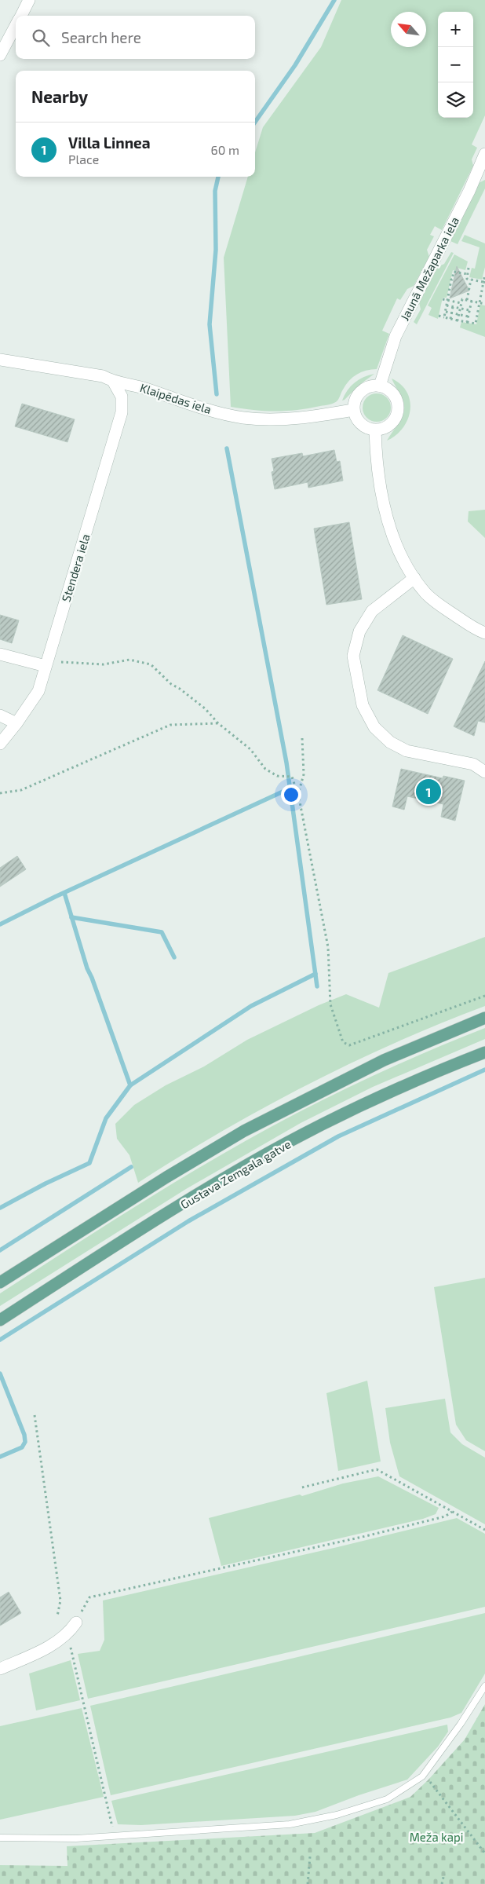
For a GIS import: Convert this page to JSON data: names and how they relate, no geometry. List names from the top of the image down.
{
  "streets": {
    "main road": ["Gustava Zemgala gatve"],
    "street": ["Jaunā Mežaparka iela", "Klaipēdas iela", "Stendera iela"]
  },
  "crossings": [
    ["Jaunā Mežaparka iela", "Klaipēdas iela"],
    ["Klaipēdas iela", "Stendera iela"]
  ],
  "parks": ["Meža kapi"],
  "north": "top left",
  "page": {
    "map_buttons": ["+", "−"],
    "search": "Search here",
    "heading": "Nearby",
    "list": [
      {
        "mark": "1",
        "name": "Villa Linnea",
        "note": "Place",
        "value": "60 m"
      }
    ],
    "pins": "1"
  }
}
